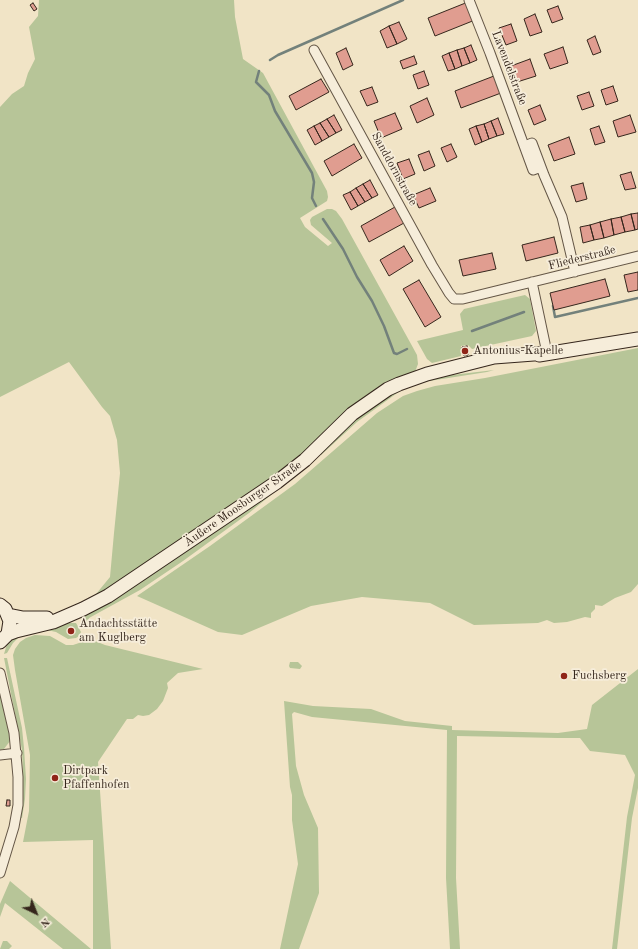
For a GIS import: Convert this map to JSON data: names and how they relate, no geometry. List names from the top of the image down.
{
  "streets": {
    "street": [
      "Lavendelstraße",
      "Sanddornstraße",
      "Fliederstraße",
      "Äußere Moosburger Straße"
    ]
  },
  "crossings": [
    ["Lavendelstraße", "Fliederstraße"],
    ["Sanddornstraße", "Fliederstraße"]
  ],
  "places": [
    "Antonius-Kapelle",
    "Andachtsstätte am Kuglberg",
    "Fuchsberg",
    "Dirtpark Pfaffenhofen"
  ],
  "north": "bottom right"
}
